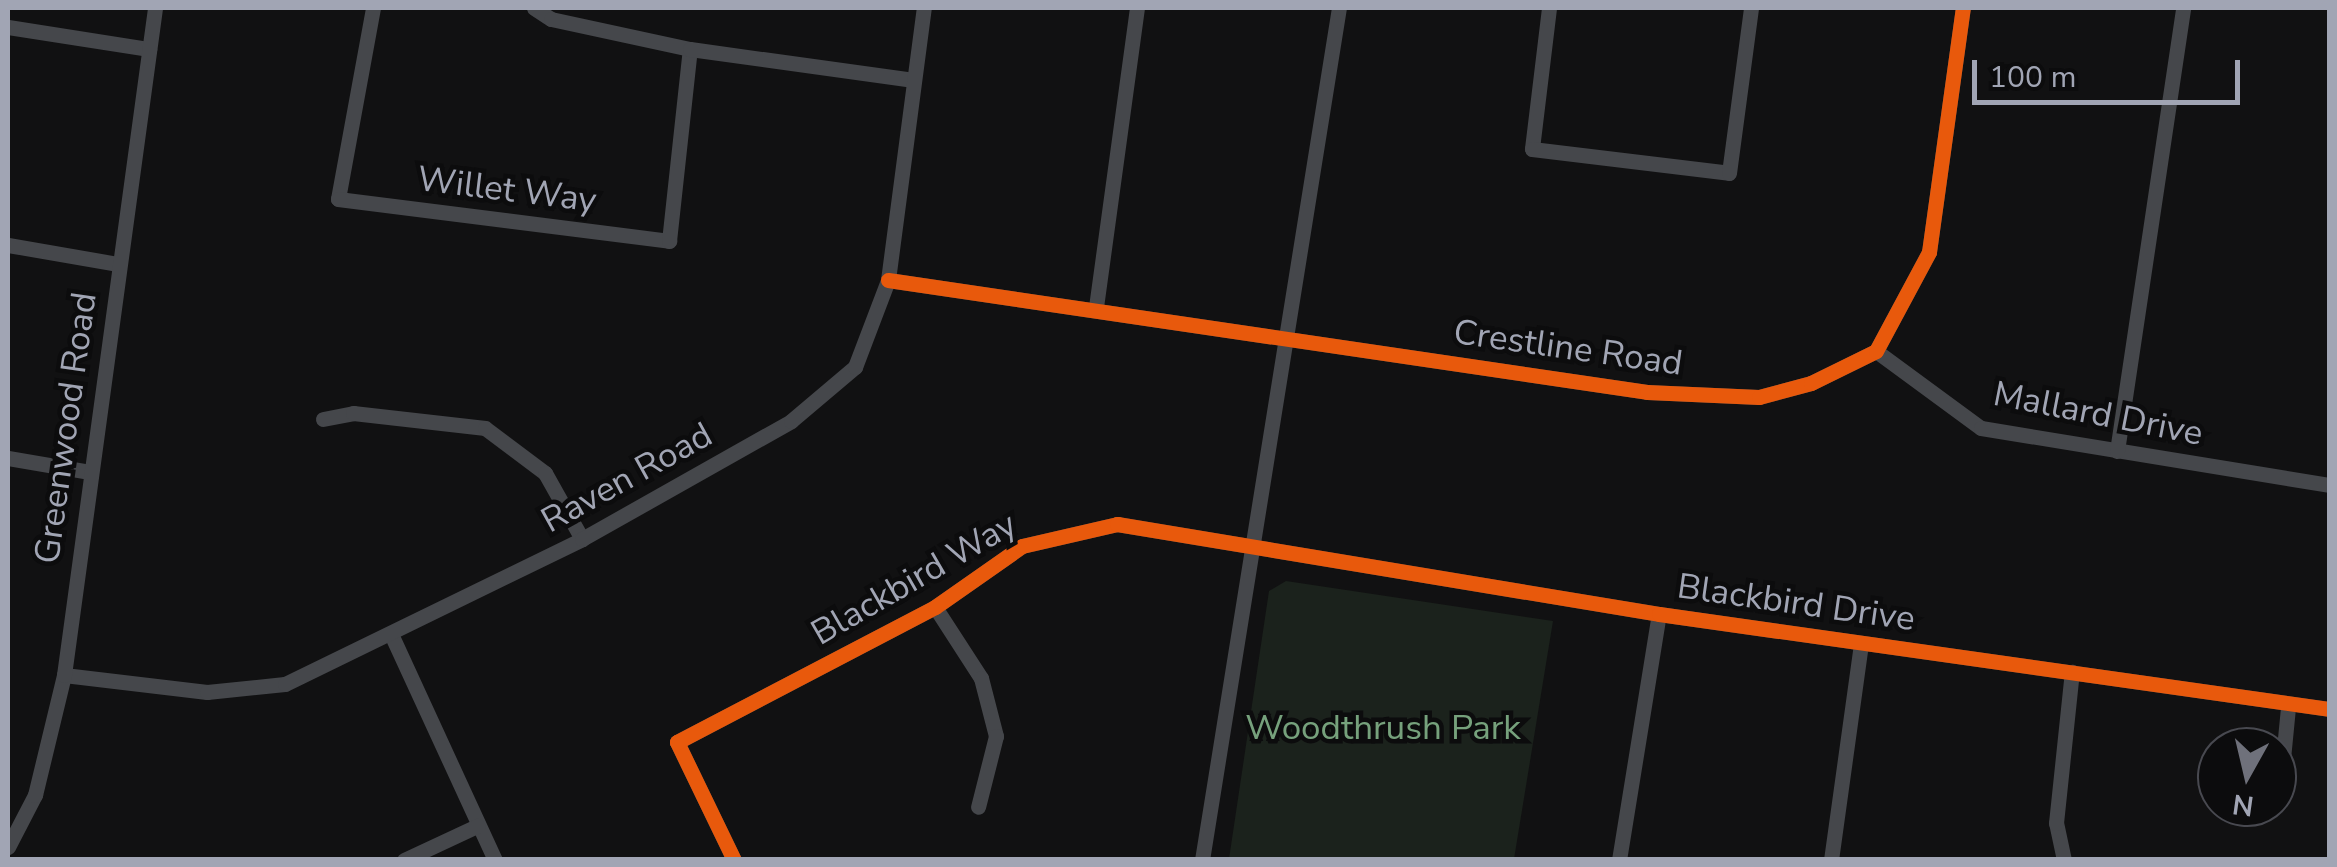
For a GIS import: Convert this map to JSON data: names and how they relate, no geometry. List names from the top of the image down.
{
  "streets": {
    "street": [
      "Willet Way",
      "Crestline Road",
      "Mallard Drive",
      "Greenwood Road",
      "Raven Road",
      "Blackbird Way",
      "Blackbird Drive"
    ]
  },
  "crossings": [
    ["Crestline Road", "Mallard Drive"],
    ["Crestline Road", "Raven Road"],
    ["Greenwood Road", "Raven Road"],
    ["Blackbird Way", "Blackbird Drive"]
  ],
  "parks": ["Woodthrush Park"],
  "scale_bar": "100 m",
  "north": "bottom"
}
